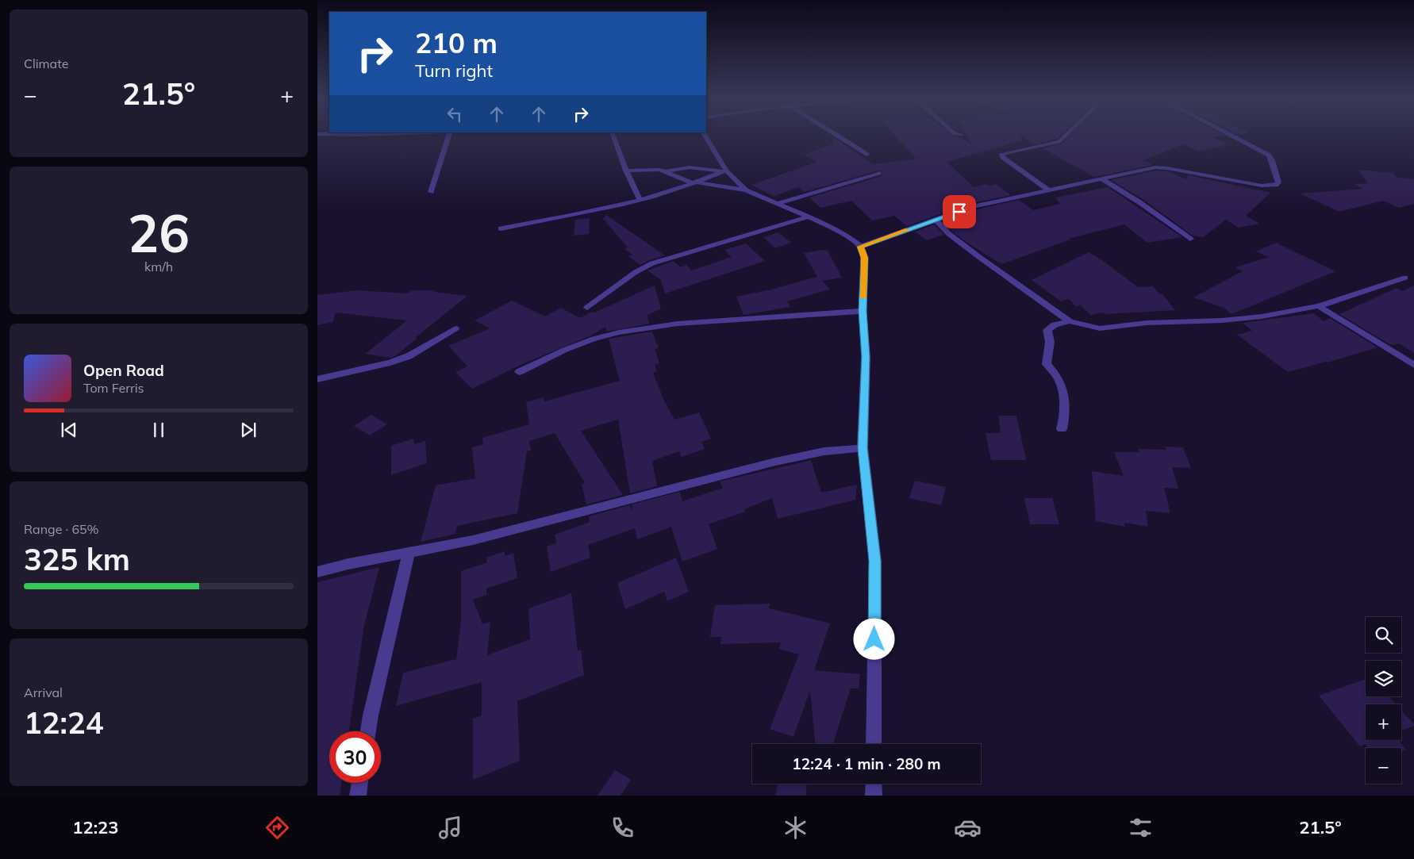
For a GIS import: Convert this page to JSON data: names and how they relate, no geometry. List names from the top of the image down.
{
  "page": {
    "tile": [
      "Climate",
      ["26", "km/h"],
      ["Range · 65%", "325 km"],
      ["Arrival", "12:24"]
    ],
    "turn": ["210 m", "Turn right"],
    "heat": ["−", "21.5°", "+"],
    "song": ["Open Road", "Tom Ferris"],
    "map_buttons": ["+", "−"],
    "limit": "30",
    "trip": "12:24 · 1 min · 280 m",
    "tabs": ["12:23", "21.5°"]
  }
}
